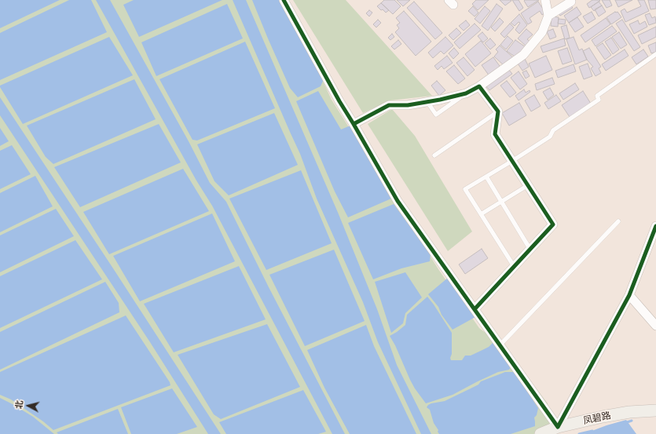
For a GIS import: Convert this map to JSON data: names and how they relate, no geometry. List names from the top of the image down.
{
  "streets": {
    "main road": ["凤碧路"]
  },
  "north": "left"
}
